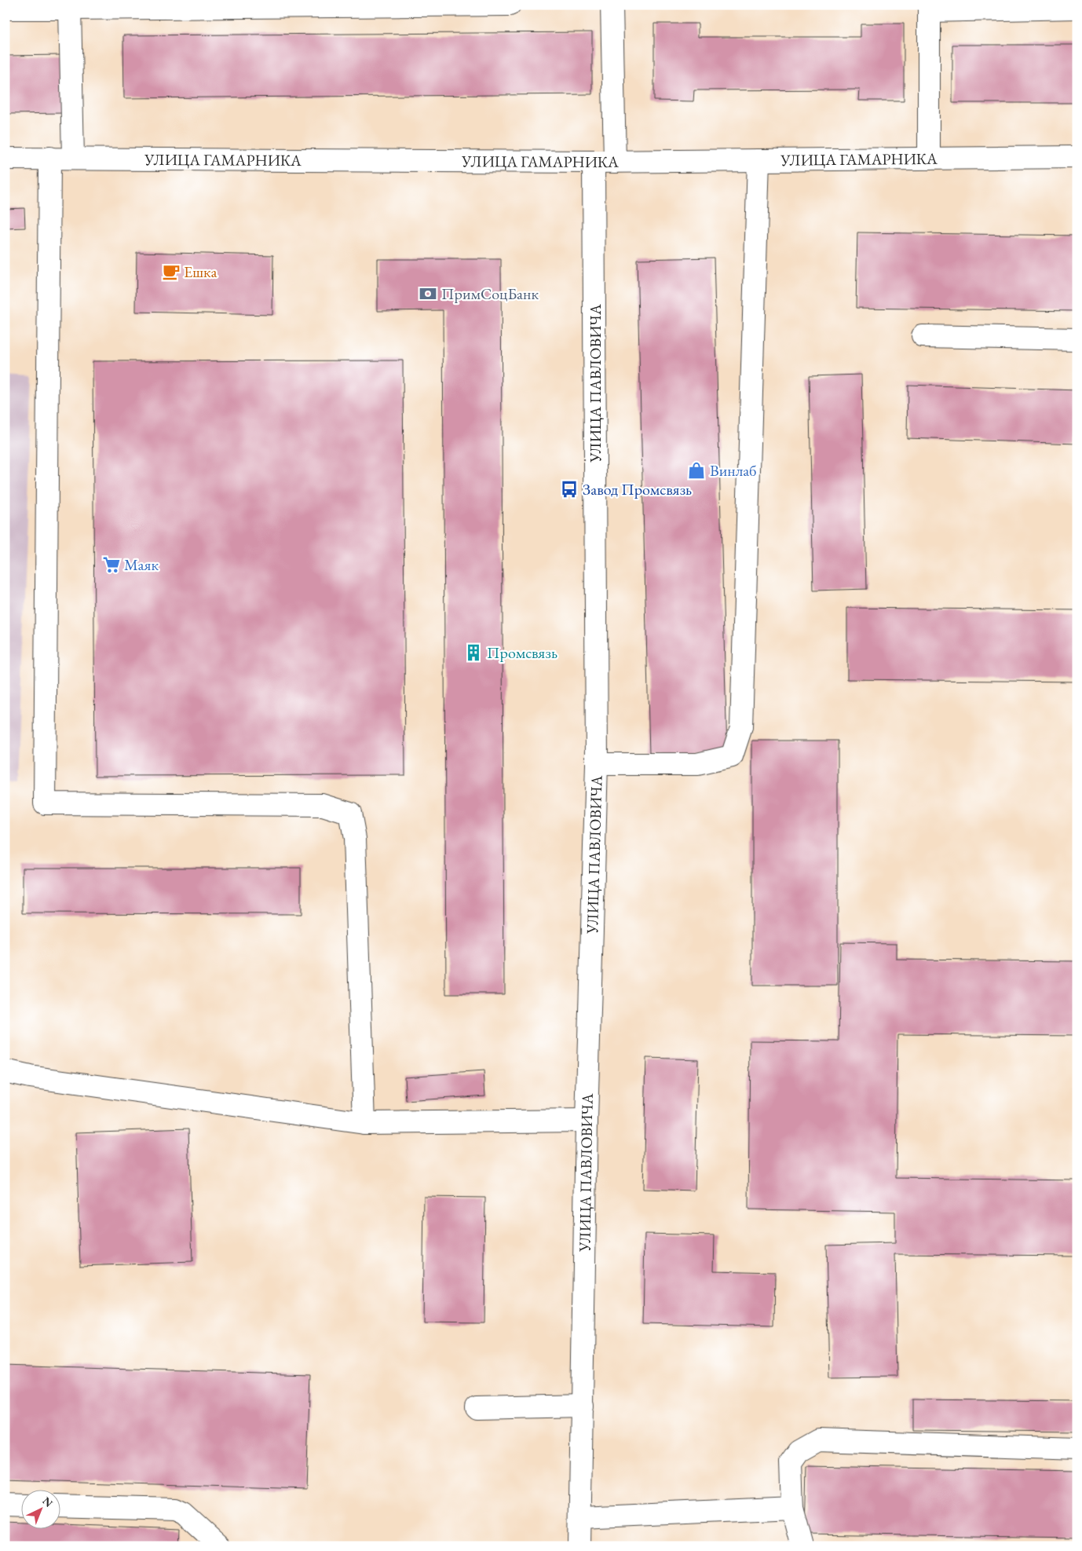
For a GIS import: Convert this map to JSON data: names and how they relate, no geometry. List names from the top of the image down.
{
  "streets": {
    "street": ["УЛИЦА ГАМАРНИКА", "УЛИЦА ПАВЛОВИЧА"]
  },
  "crossings": [
    ["УЛИЦА ГАМАРНИКА", "УЛИЦА ПАВЛОВИЧА"]
  ],
  "places": {
    "cafe": ["Ешка"],
    "bank": ["ПримСоцБанк"],
    "shop": ["Винлаб"],
    "bus stop": ["Завод Промсвязь"],
    "supermarket": ["Маяк"],
    "building": ["Промсвязь"]
  },
  "north": "top right"
}
